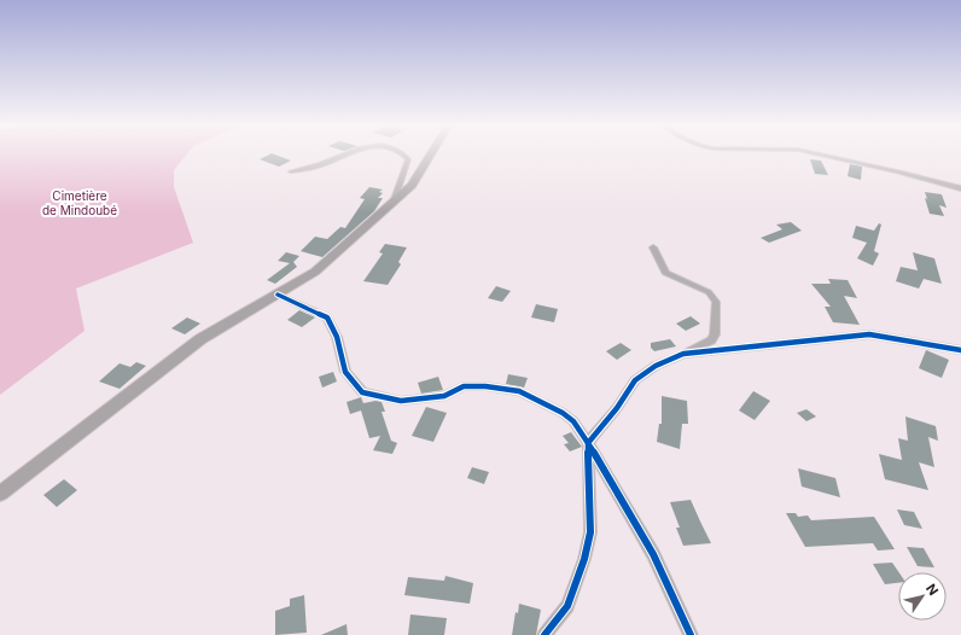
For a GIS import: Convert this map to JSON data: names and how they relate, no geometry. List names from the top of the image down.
{
  "parks": ["Cimetière de Mindoubé"],
  "north": "top right"
}
